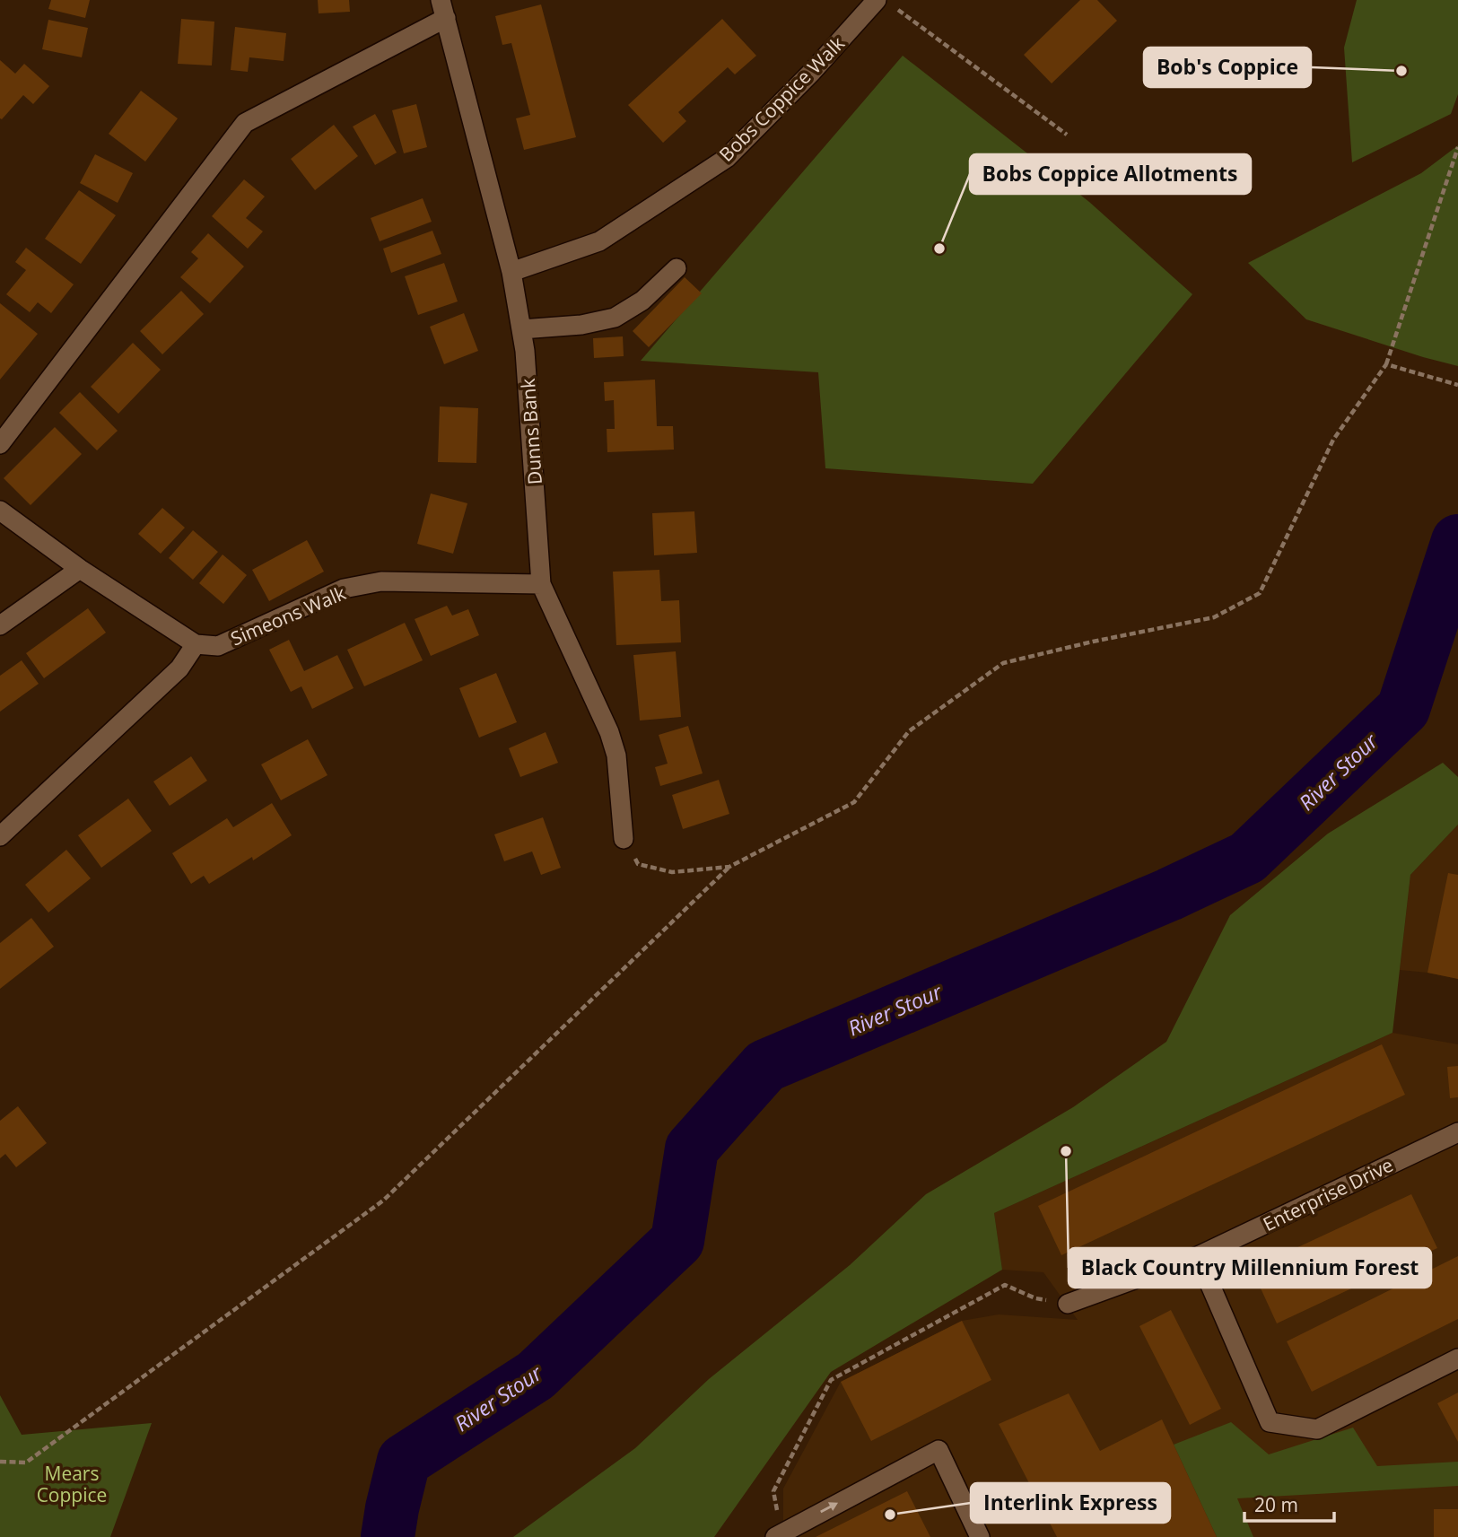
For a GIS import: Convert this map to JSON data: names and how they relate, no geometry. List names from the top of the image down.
{
  "streets": {
    "street": [
      "Bobs Coppice Walk",
      "Dunns Bank",
      "Simeons Walk",
      "Enterprise Drive"
    ]
  },
  "crossings": [
    ["Bobs Coppice Walk", "Dunns Bank"],
    ["Dunns Bank", "Simeons Walk"]
  ],
  "water": ["River Stour"],
  "parks": ["Mears Coppice"],
  "places": [
    "Bob's Coppice",
    "Bobs Coppice Allotments",
    "Black Country Millennium Forest",
    "Interlink Express"
  ],
  "scale_bar": "20 m"
}
